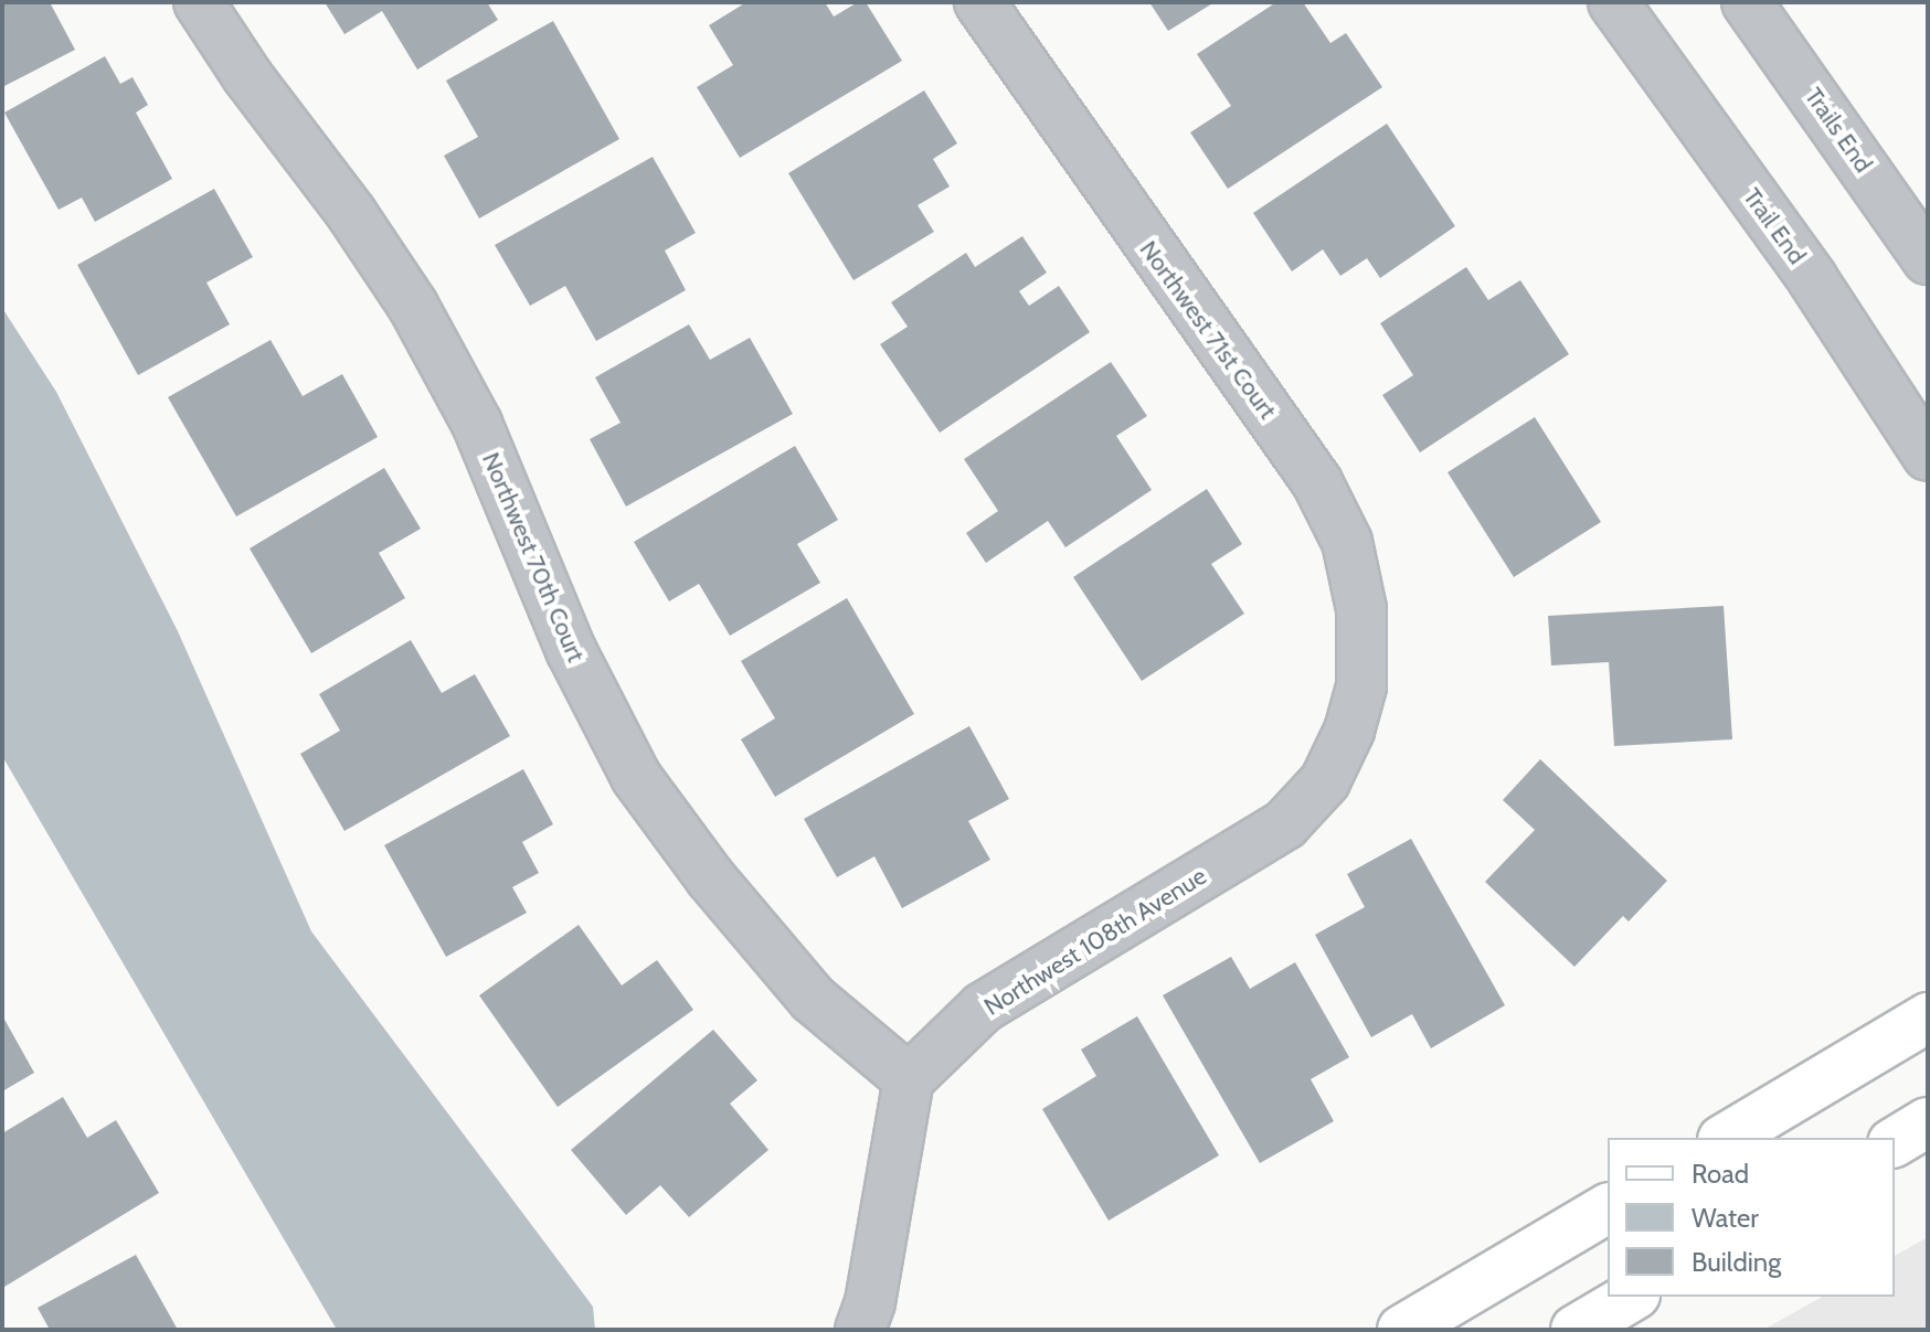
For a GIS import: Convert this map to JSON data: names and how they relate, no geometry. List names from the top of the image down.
{
  "streets": {
    "street": [
      "Trails End",
      "Trail End",
      "Northwest 71st Court",
      "Northwest 70th Court",
      "Northwest 108th Avenue"
    ]
  },
  "crossings": [
    ["Northwest 71st Court", "Northwest 108th Avenue"],
    ["Northwest 70th Court", "Northwest 108th Avenue"]
  ],
  "legend": ["Road", "Water", "Building"]
}
